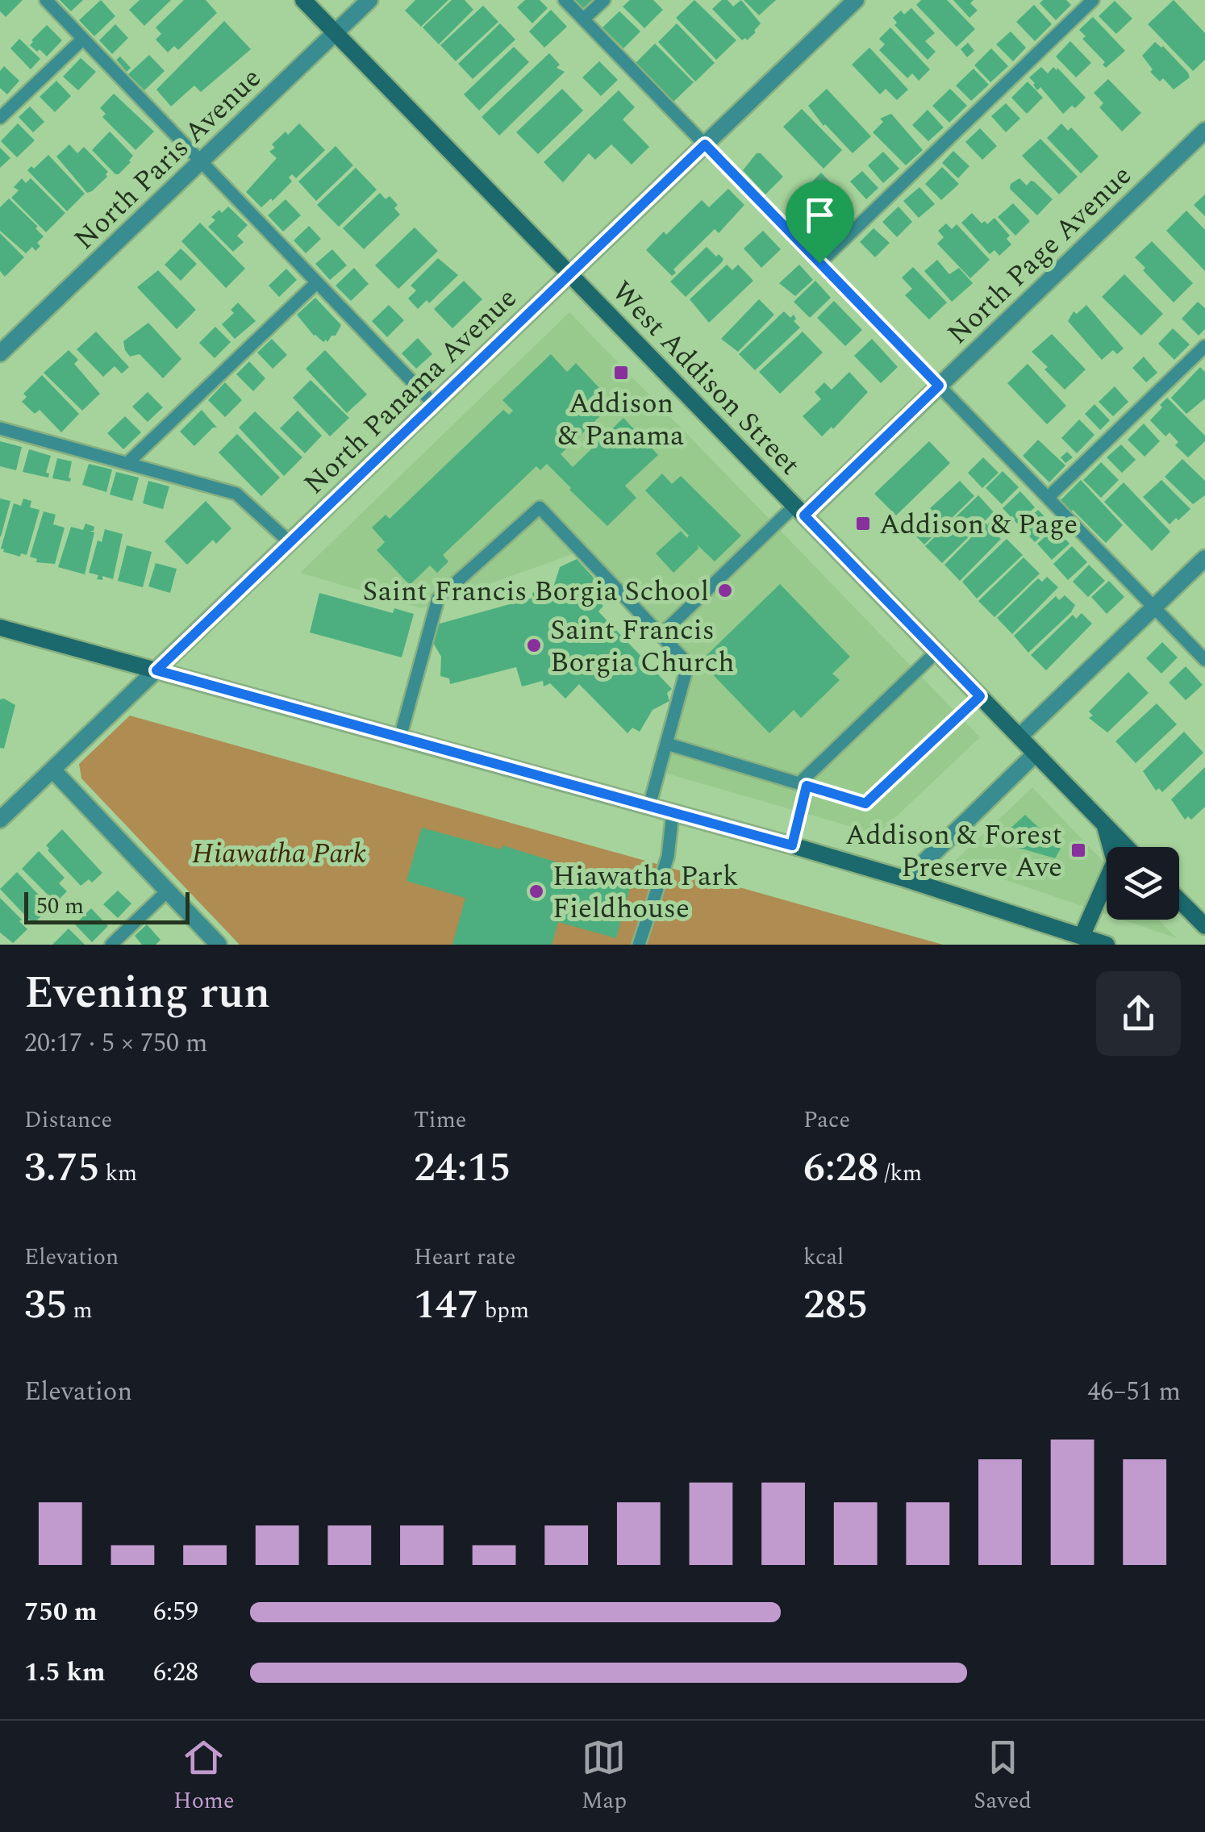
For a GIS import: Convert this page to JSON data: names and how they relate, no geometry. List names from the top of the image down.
{
  "streets": {
    "main road": ["West Addison Street"],
    "street": ["North Paris Avenue", "North Page Avenue", "North Panama Avenue"]
  },
  "crossings": [
    ["North Paris Avenue", "West Addison Street"],
    ["North Page Avenue", "West Addison Street"],
    ["West Addison Street", "North Panama Avenue"]
  ],
  "parks": ["Hiawatha Park"],
  "places": {
    "transit": ["Addison & Panama", "Addison & Page", "Addison & Forest Preserve Ave"],
    "other": ["Saint Francis Borgia School", "Saint Francis Borgia Church", "Hiawatha Park Fieldhouse"]
  },
  "scale_bar": "50 m",
  "page": {
    "scale": "50 m",
    "heading": ["Evening run", "20:17 · 5 × 750 m"],
    "stats": [
      ["Distance", "3.75 km"],
      ["Time", "24:15"],
      ["Pace", "6:28 /km"],
      ["Elevation", "35 m"],
      ["Heart rate", "147 bpm"],
      ["kcal", "285"]
    ],
    "chart": ["Elevation", "46–51 m"],
    "list": [
      {
        "name": "750 m",
        "note": "6:59"
      },
      {
        "name": "1.5 km",
        "note": "6:28"
      }
    ],
    "tabs": ["Home", "Map", "Saved"]
  }
}
